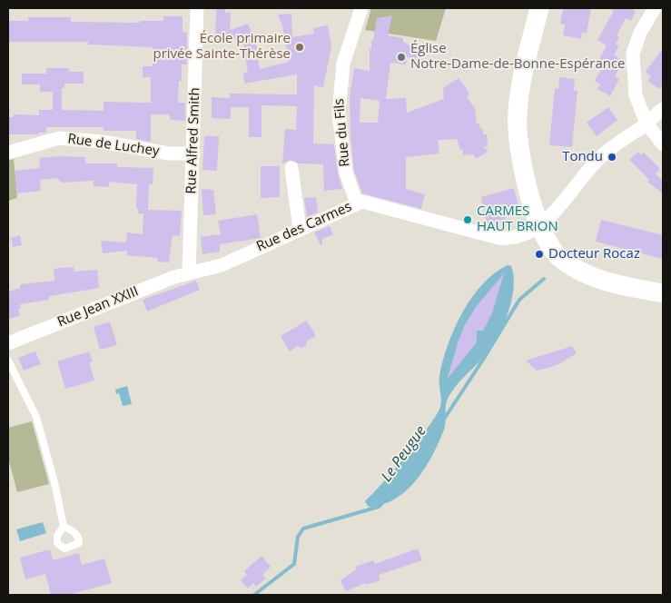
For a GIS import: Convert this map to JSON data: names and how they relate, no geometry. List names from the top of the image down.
{
  "streets": {
    "street": [
      "Rue du Fils",
      "Rue Alfred Smith",
      "Rue de Luchey",
      "Rue des Carmes",
      "Rue Jean XXIII"
    ]
  },
  "crossings": [
    ["Rue du Fils", "Rue des Carmes"],
    ["Rue Alfred Smith", "Rue de Luchey"],
    ["Rue Alfred Smith", "Rue des Carmes"],
    ["Rue Alfred Smith", "Rue Jean XXIII"],
    ["Rue des Carmes", "Rue Jean XXIII"]
  ],
  "water": ["Le Peugue"],
  "places": [
    "École primaire privée Sainte-Thérèse",
    "Église Notre-Dame-de-Bonne-Espérance",
    "Tondu",
    "CARMES HAUT BRION",
    "Docteur Rocaz"
  ]
}
